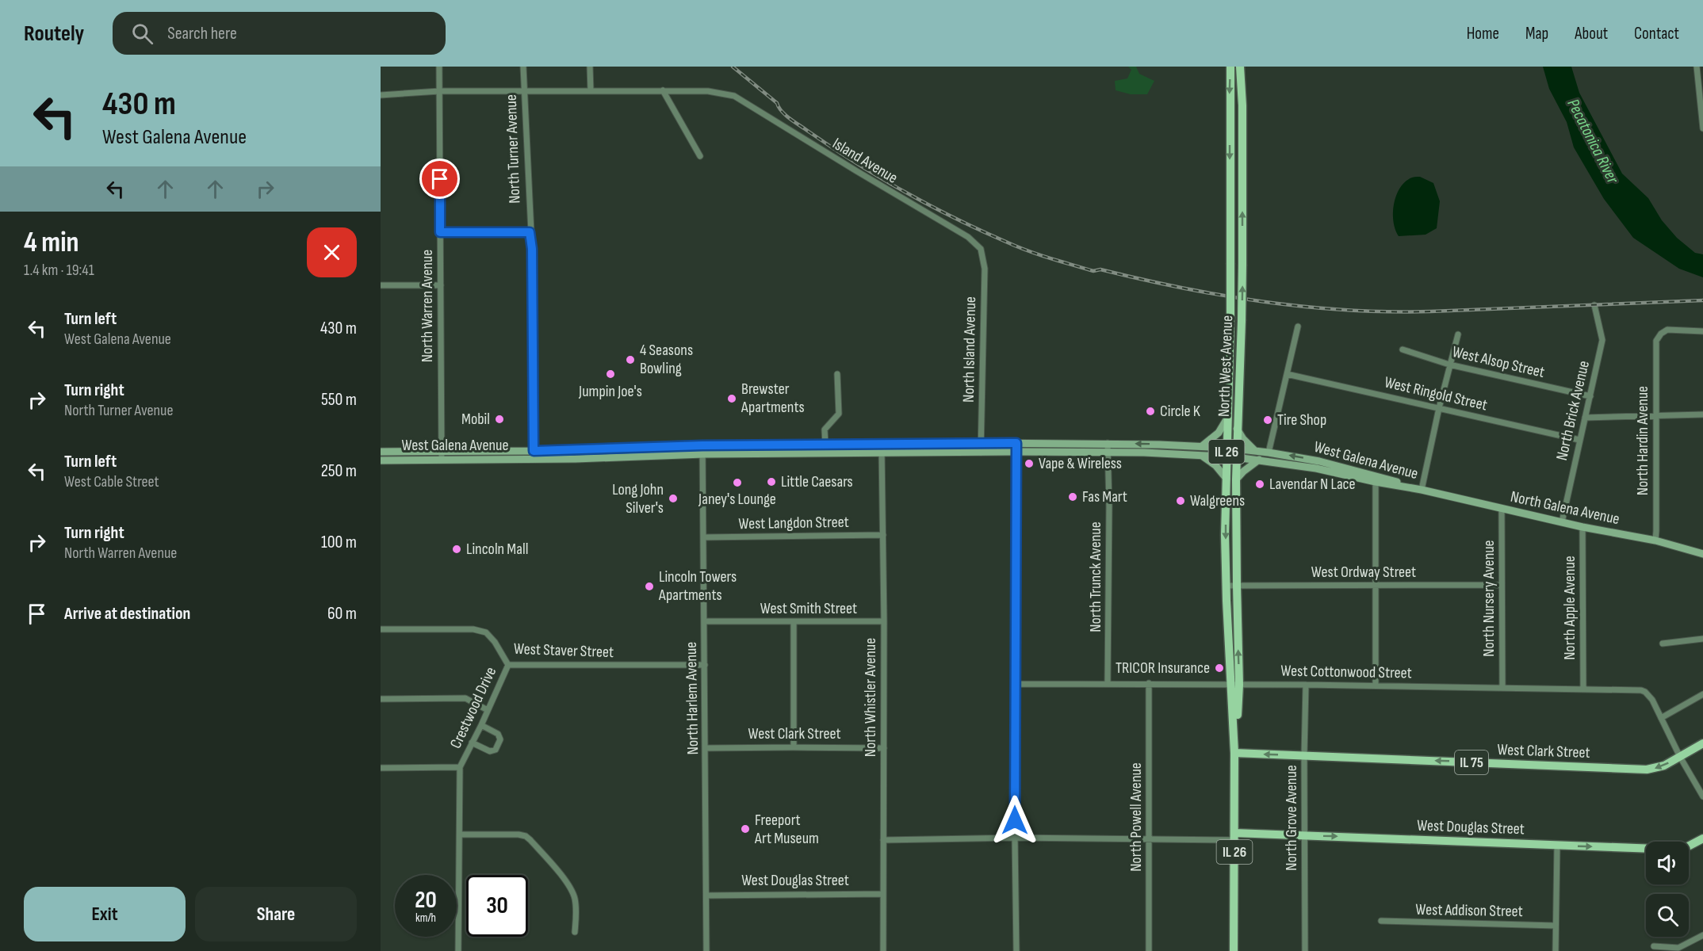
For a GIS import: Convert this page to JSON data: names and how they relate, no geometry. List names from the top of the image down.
{
  "streets": {
    "main road": [
      "North West Avenue",
      "West Galena Avenue",
      "IL 26",
      "North Galena Avenue",
      "West Clark Street",
      "IL 75",
      "West Douglas Street"
    ],
    "street": [
      "North Turner Avenue",
      "Island Avenue",
      "North Warren Avenue",
      "North Island Avenue",
      "West Alsop Street",
      "West Ringold Street",
      "North Brick Avenue",
      "North Hardin Avenue",
      "West Langdon Street",
      "West Ordway Street",
      "North Trunck Avenue",
      "North Nursery Avenue",
      "North Apple Avenue",
      "West Smith Street",
      "West Staver Street",
      "West Cottonwood Street",
      "North Whistler Avenue",
      "North Harlem Avenue",
      "Crestwood Drive",
      "North Powell Avenue",
      "North Grove Avenue",
      "West Addison Street"
    ]
  },
  "crossings": [
    ["North Turner Avenue", "West Galena Avenue"],
    ["Island Avenue", "North Island Avenue"],
    ["North Warren Avenue", "West Galena Avenue"],
    ["North Island Avenue", "West Galena Avenue"],
    ["West Alsop Street", "North Brick Avenue"],
    ["North West Avenue", "West Galena Avenue"],
    ["North West Avenue", "West Ordway Street"],
    ["North West Avenue", "West Cottonwood Street"],
    ["North West Avenue", "West Clark Street"],
    ["North West Avenue", "West Douglas Street"],
    ["West Ringold Street", "North Brick Avenue"],
    ["North Brick Avenue", "North Galena Avenue"],
    ["North Hardin Avenue", "North Galena Avenue"],
    ["West Galena Avenue", "North Galena Avenue"],
    ["West Galena Avenue", "North Trunck Avenue"],
    ["West Galena Avenue", "North Whistler Avenue"],
    ["West Galena Avenue", "North Harlem Avenue"],
    ["North Galena Avenue", "North Nursery Avenue"],
    ["North Galena Avenue", "North Apple Avenue"],
    ["West Langdon Street", "North Whistler Avenue"],
    ["West Langdon Street", "North Harlem Avenue"],
    ["West Ordway Street", "North Nursery Avenue"],
    ["North Trunck Avenue", "West Cottonwood Street"],
    ["North Nursery Avenue", "West Cottonwood Street"],
    ["North Apple Avenue", "West Cottonwood Street"],
    ["West Smith Street", "North Whistler Avenue"],
    ["West Smith Street", "North Harlem Avenue"],
    ["West Staver Street", "North Harlem Avenue"],
    ["West Staver Street", "Crestwood Drive"],
    ["West Cottonwood Street", "North Powell Avenue"],
    ["West Cottonwood Street", "North Grove Avenue"],
    ["North Whistler Avenue", "West Clark Street"],
    ["North Whistler Avenue", "West Douglas Street"],
    ["North Harlem Avenue", "West Clark Street"],
    ["North Harlem Avenue", "West Douglas Street"],
    ["West Clark Street", "North Grove Avenue"],
    ["North Powell Avenue", "West Douglas Street"],
    ["North Grove Avenue", "West Douglas Street"]
  ],
  "one_way": ["West Clark Street", "West Douglas Street"],
  "water": ["Pecatonica River"],
  "places": [
    "4 Seasons Bowling",
    "Jumpin Joe's",
    "Brewster Apartments",
    "Circle K",
    "Mobil",
    "Tire Shop",
    "Vape & Wireless",
    "Little Caesars",
    "Janey's Lounge",
    "Lavendar N Lace",
    "Fas Mart",
    "Long John Silver's",
    "Walgreens",
    "Lincoln Mall",
    "Lincoln Towers Apartments",
    "TRICOR Insurance",
    "Freeport Art Museum"
  ],
  "page": {
    "header": "Routely",
    "search": "Search here",
    "nav": [
      "Home",
      "Map",
      "About",
      "Contact"
    ],
    "turn": ["430 m", "West Galena Avenue"],
    "heading": ["4 min", "1.4 km · 19:41"],
    "list": [
      {
        "name": "Turn left",
        "note": "West Galena Avenue",
        "value": "430 m"
      },
      {
        "name": "Turn right",
        "note": "North Turner Avenue",
        "value": "550 m"
      },
      {
        "name": "Turn left",
        "note": "West Cable Street",
        "value": "250 m"
      },
      {
        "name": "Turn right",
        "note": "North Warren Avenue",
        "value": "100 m"
      },
      {
        "name": "Arrive at destination",
        "value": "60 m"
      }
    ],
    "speed": "20 km/h",
    "limit": "30",
    "buttons": ["Exit", "Share"]
  }
}
